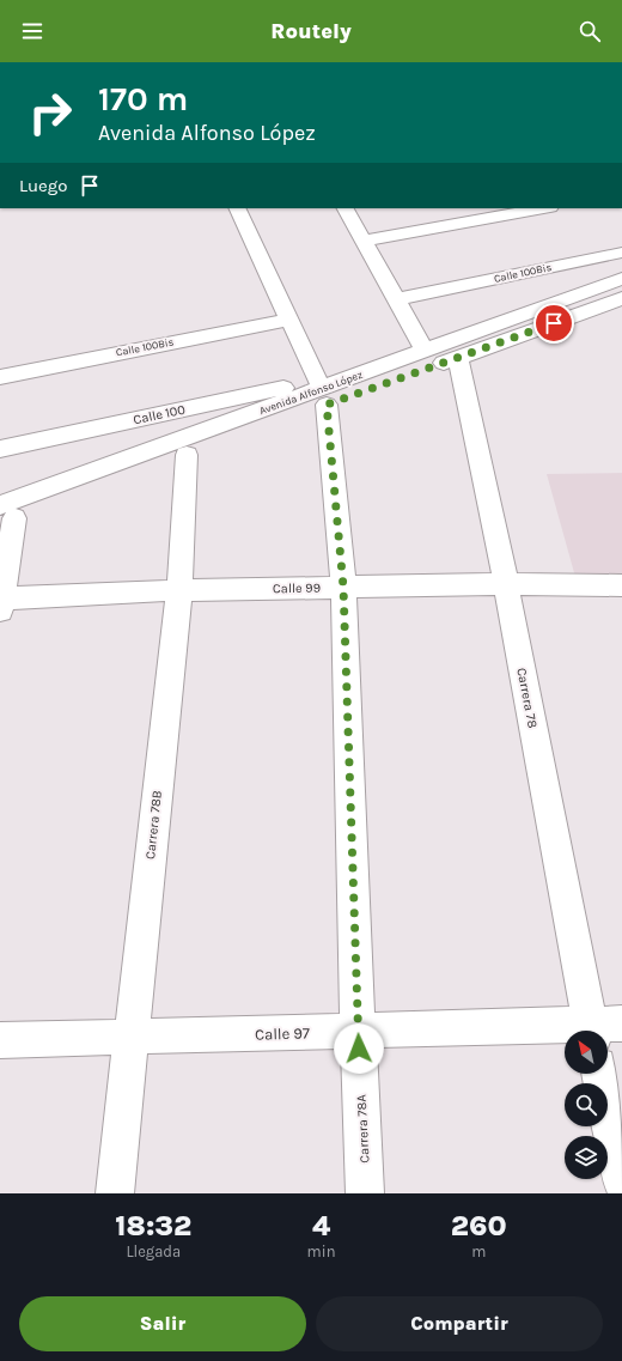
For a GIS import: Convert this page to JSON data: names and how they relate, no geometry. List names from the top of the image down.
{
  "streets": {
    "street": [
      "Calle 100Bis",
      "Avenida Alfonso López",
      "Calle 100",
      "Calle 99",
      "Carrera 78",
      "Carrera 78B",
      "Calle 97",
      "Carrera 78A"
    ]
  },
  "crossings": [
    ["Calle 100Bis", "Carrera 78A"],
    ["Avenida Alfonso López", "Calle 100"],
    ["Avenida Alfonso López", "Carrera 78"],
    ["Avenida Alfonso López", "Carrera 78B"],
    ["Avenida Alfonso López", "Carrera 78A"],
    ["Calle 100", "Carrera 78A"],
    ["Calle 99", "Carrera 78"],
    ["Calle 99", "Carrera 78B"],
    ["Calle 99", "Carrera 78A"],
    ["Carrera 78", "Calle 97"],
    ["Carrera 78B", "Calle 97"],
    ["Calle 97", "Carrera 78A"]
  ],
  "north": "top left",
  "page": {
    "header": "Routely",
    "turn": ["170 m", "Avenida Alfonso López"],
    "then": "Luego",
    "eta": [
      "18:32",
      "Llegada",
      "4",
      "min",
      "260",
      "m"
    ],
    "buttons": ["Salir", "Compartir"]
  }
}
